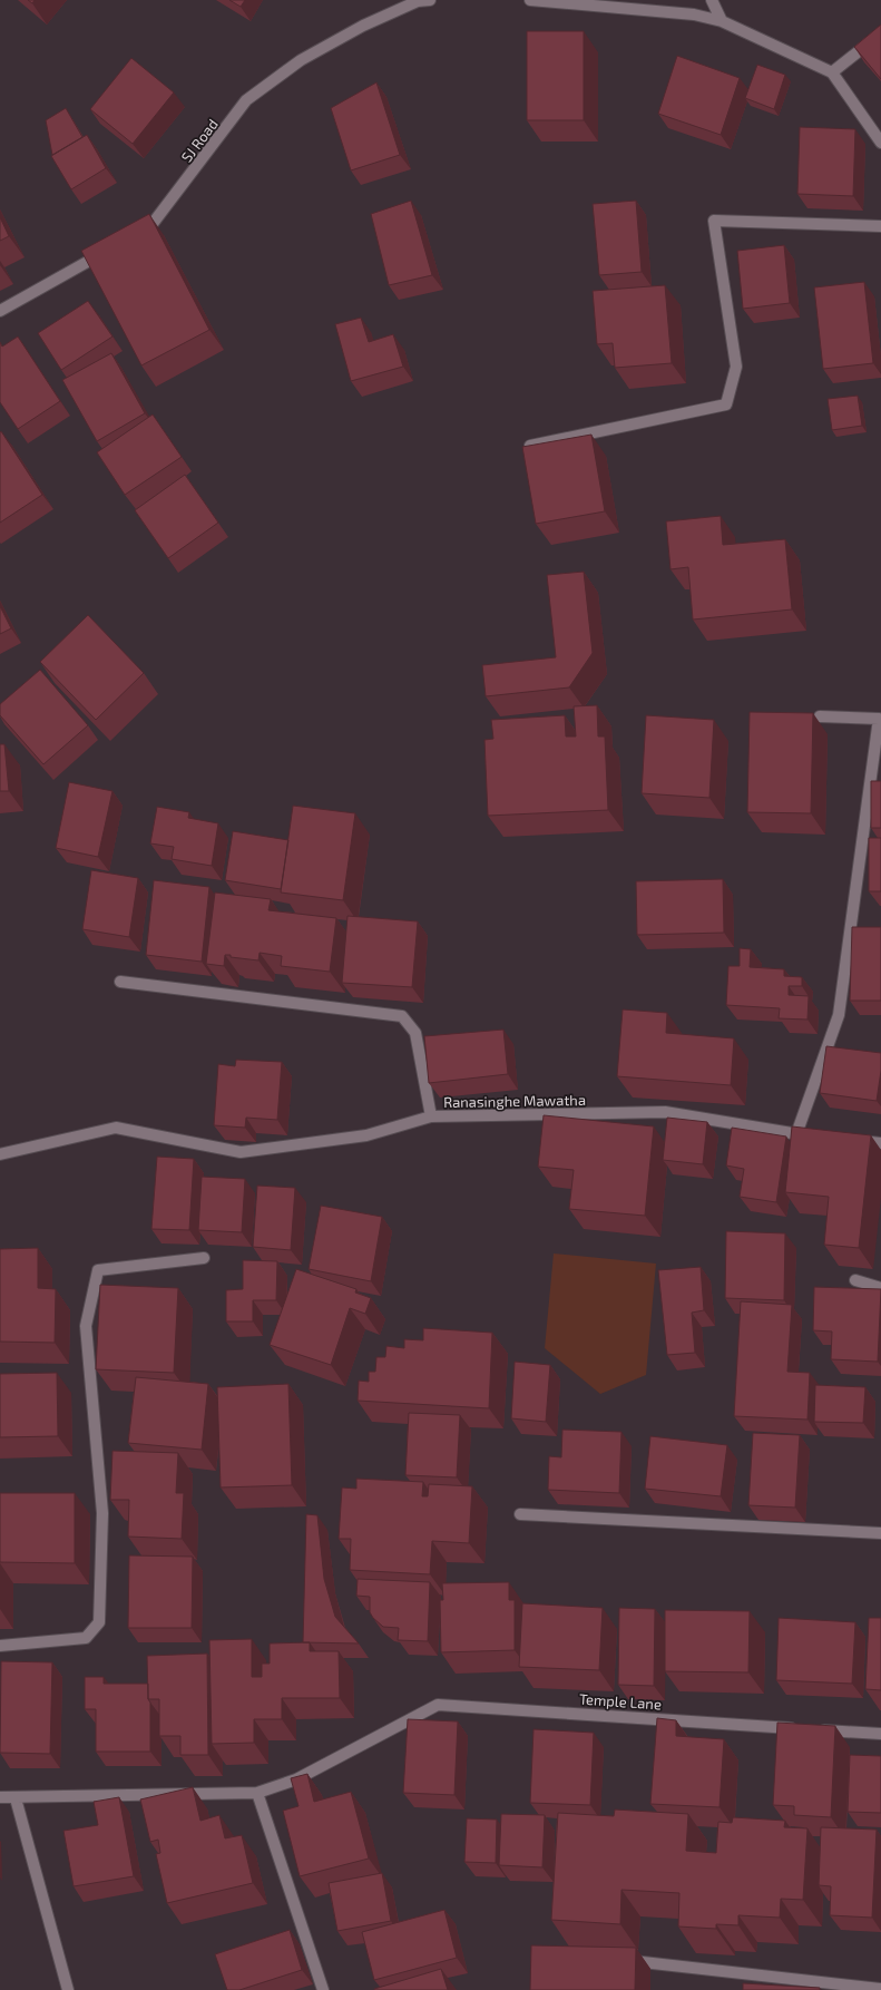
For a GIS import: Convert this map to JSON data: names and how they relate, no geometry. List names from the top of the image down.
{
  "streets": {
    "street": ["SJ Road", "Ranasinghe Mawatha", "Temple Lane"]
  }
}
